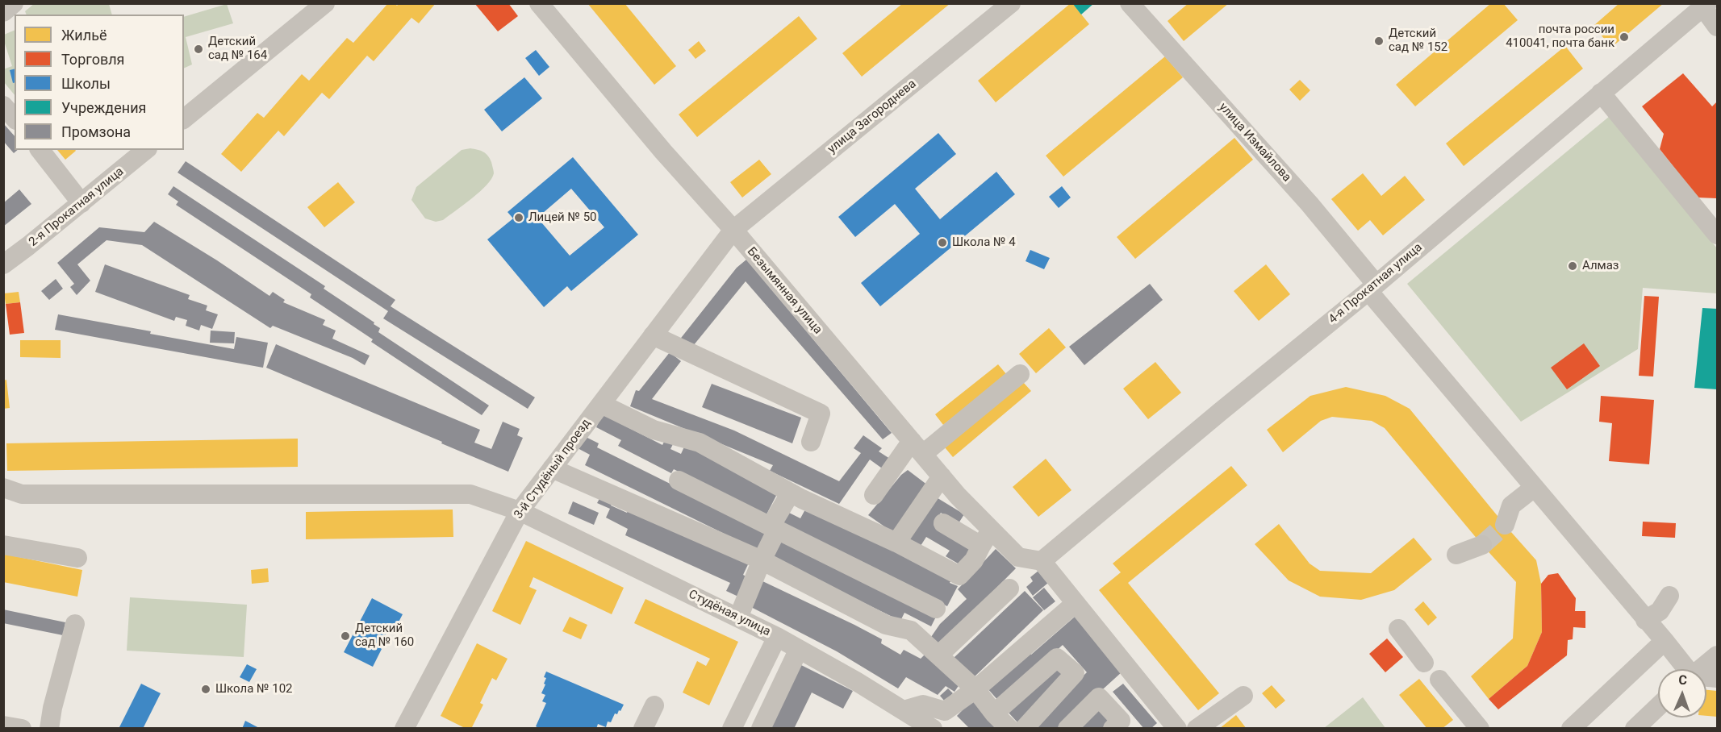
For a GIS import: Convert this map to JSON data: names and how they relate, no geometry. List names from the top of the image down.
{
  "streets": {
    "street": [
      "улица Загороднева",
      "улица Измайлова",
      "2-я Прокатная улица",
      "4-я Прокатная улица",
      "Безымянная улица",
      "3-й Студёный проезд",
      "Студёная улица"
    ]
  },
  "crossings": [
    ["улица Загороднева", "Безымянная улица"],
    ["улица Загороднева", "3-й Студёный проезд"],
    ["улица Измайлова", "4-я Прокатная улица"],
    ["4-я Прокатная улица", "Безымянная улица"],
    ["Безымянная улица", "3-й Студёный проезд"],
    ["3-й Студёный проезд", "Студёная улица"]
  ],
  "places": [
    "почта россии 410041, почта банк",
    "Детский сад № 152",
    "Детский сад № 164",
    "Лицей № 50",
    "Школа № 4",
    "Алмаз",
    "Детский сад № 160",
    "Школа № 102"
  ],
  "legend": [
    "Жильё",
    "Торговля",
    "Школы",
    "Учреждения",
    "Промзона"
  ],
  "north": "top"
}
